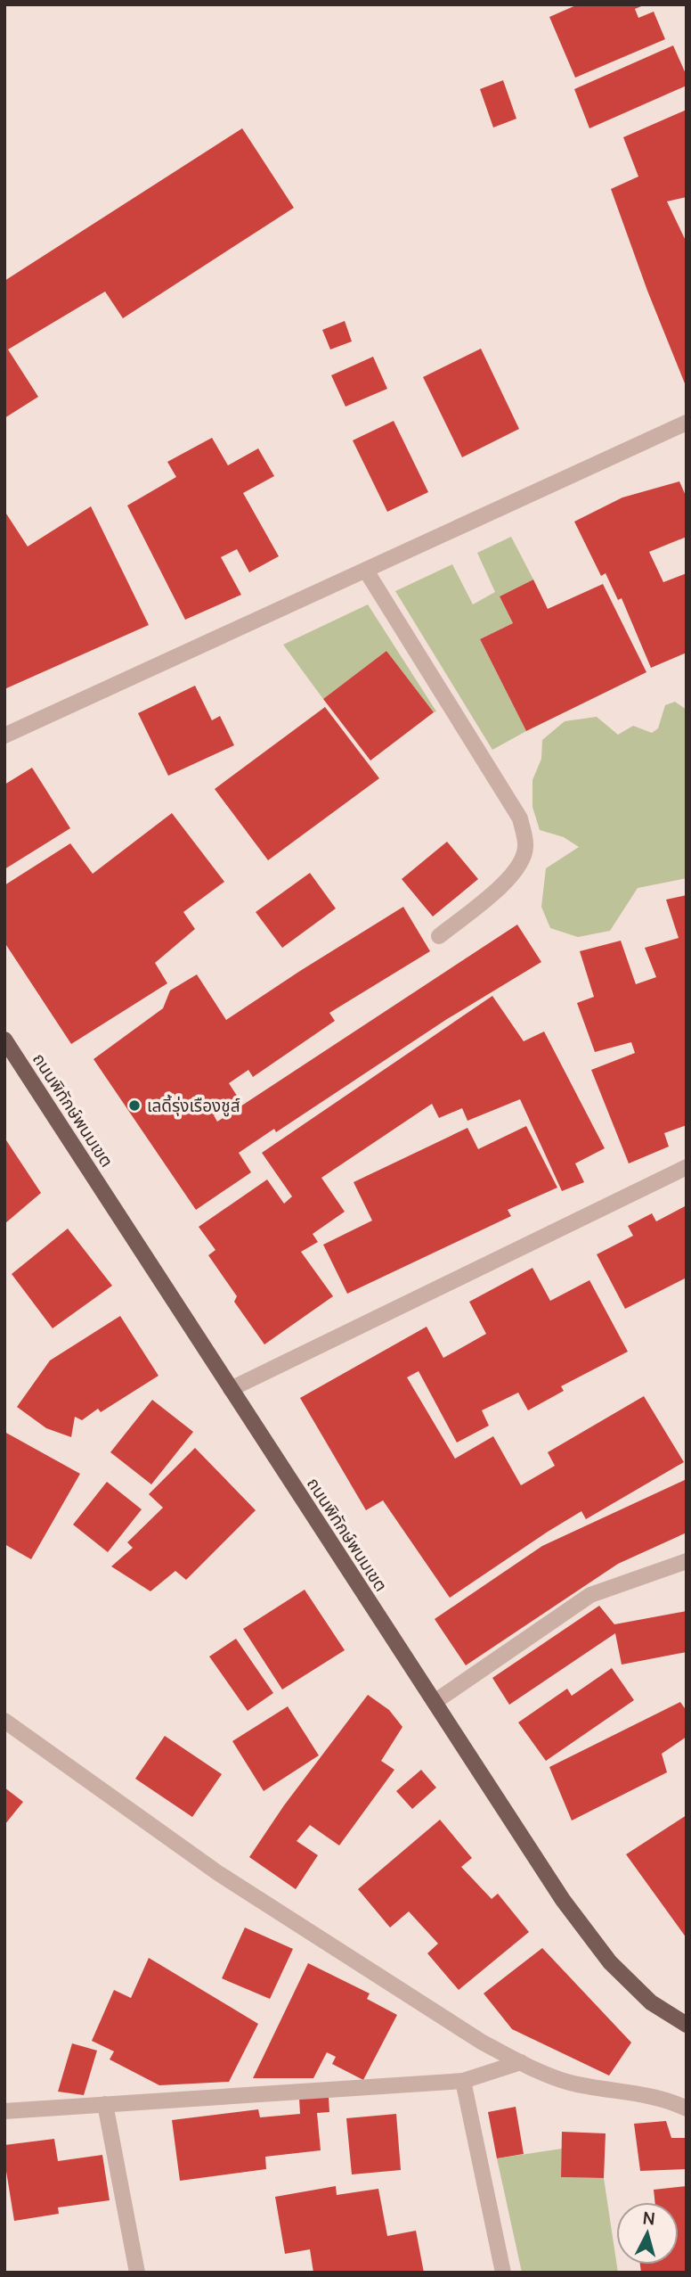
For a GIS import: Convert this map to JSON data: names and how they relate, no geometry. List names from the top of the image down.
{
  "streets": {
    "main road": ["ถนนพิทักษ์พนมเขต"]
  },
  "places": ["เลดี้รุ่งเรืองชูส์"],
  "north": "top"
}
